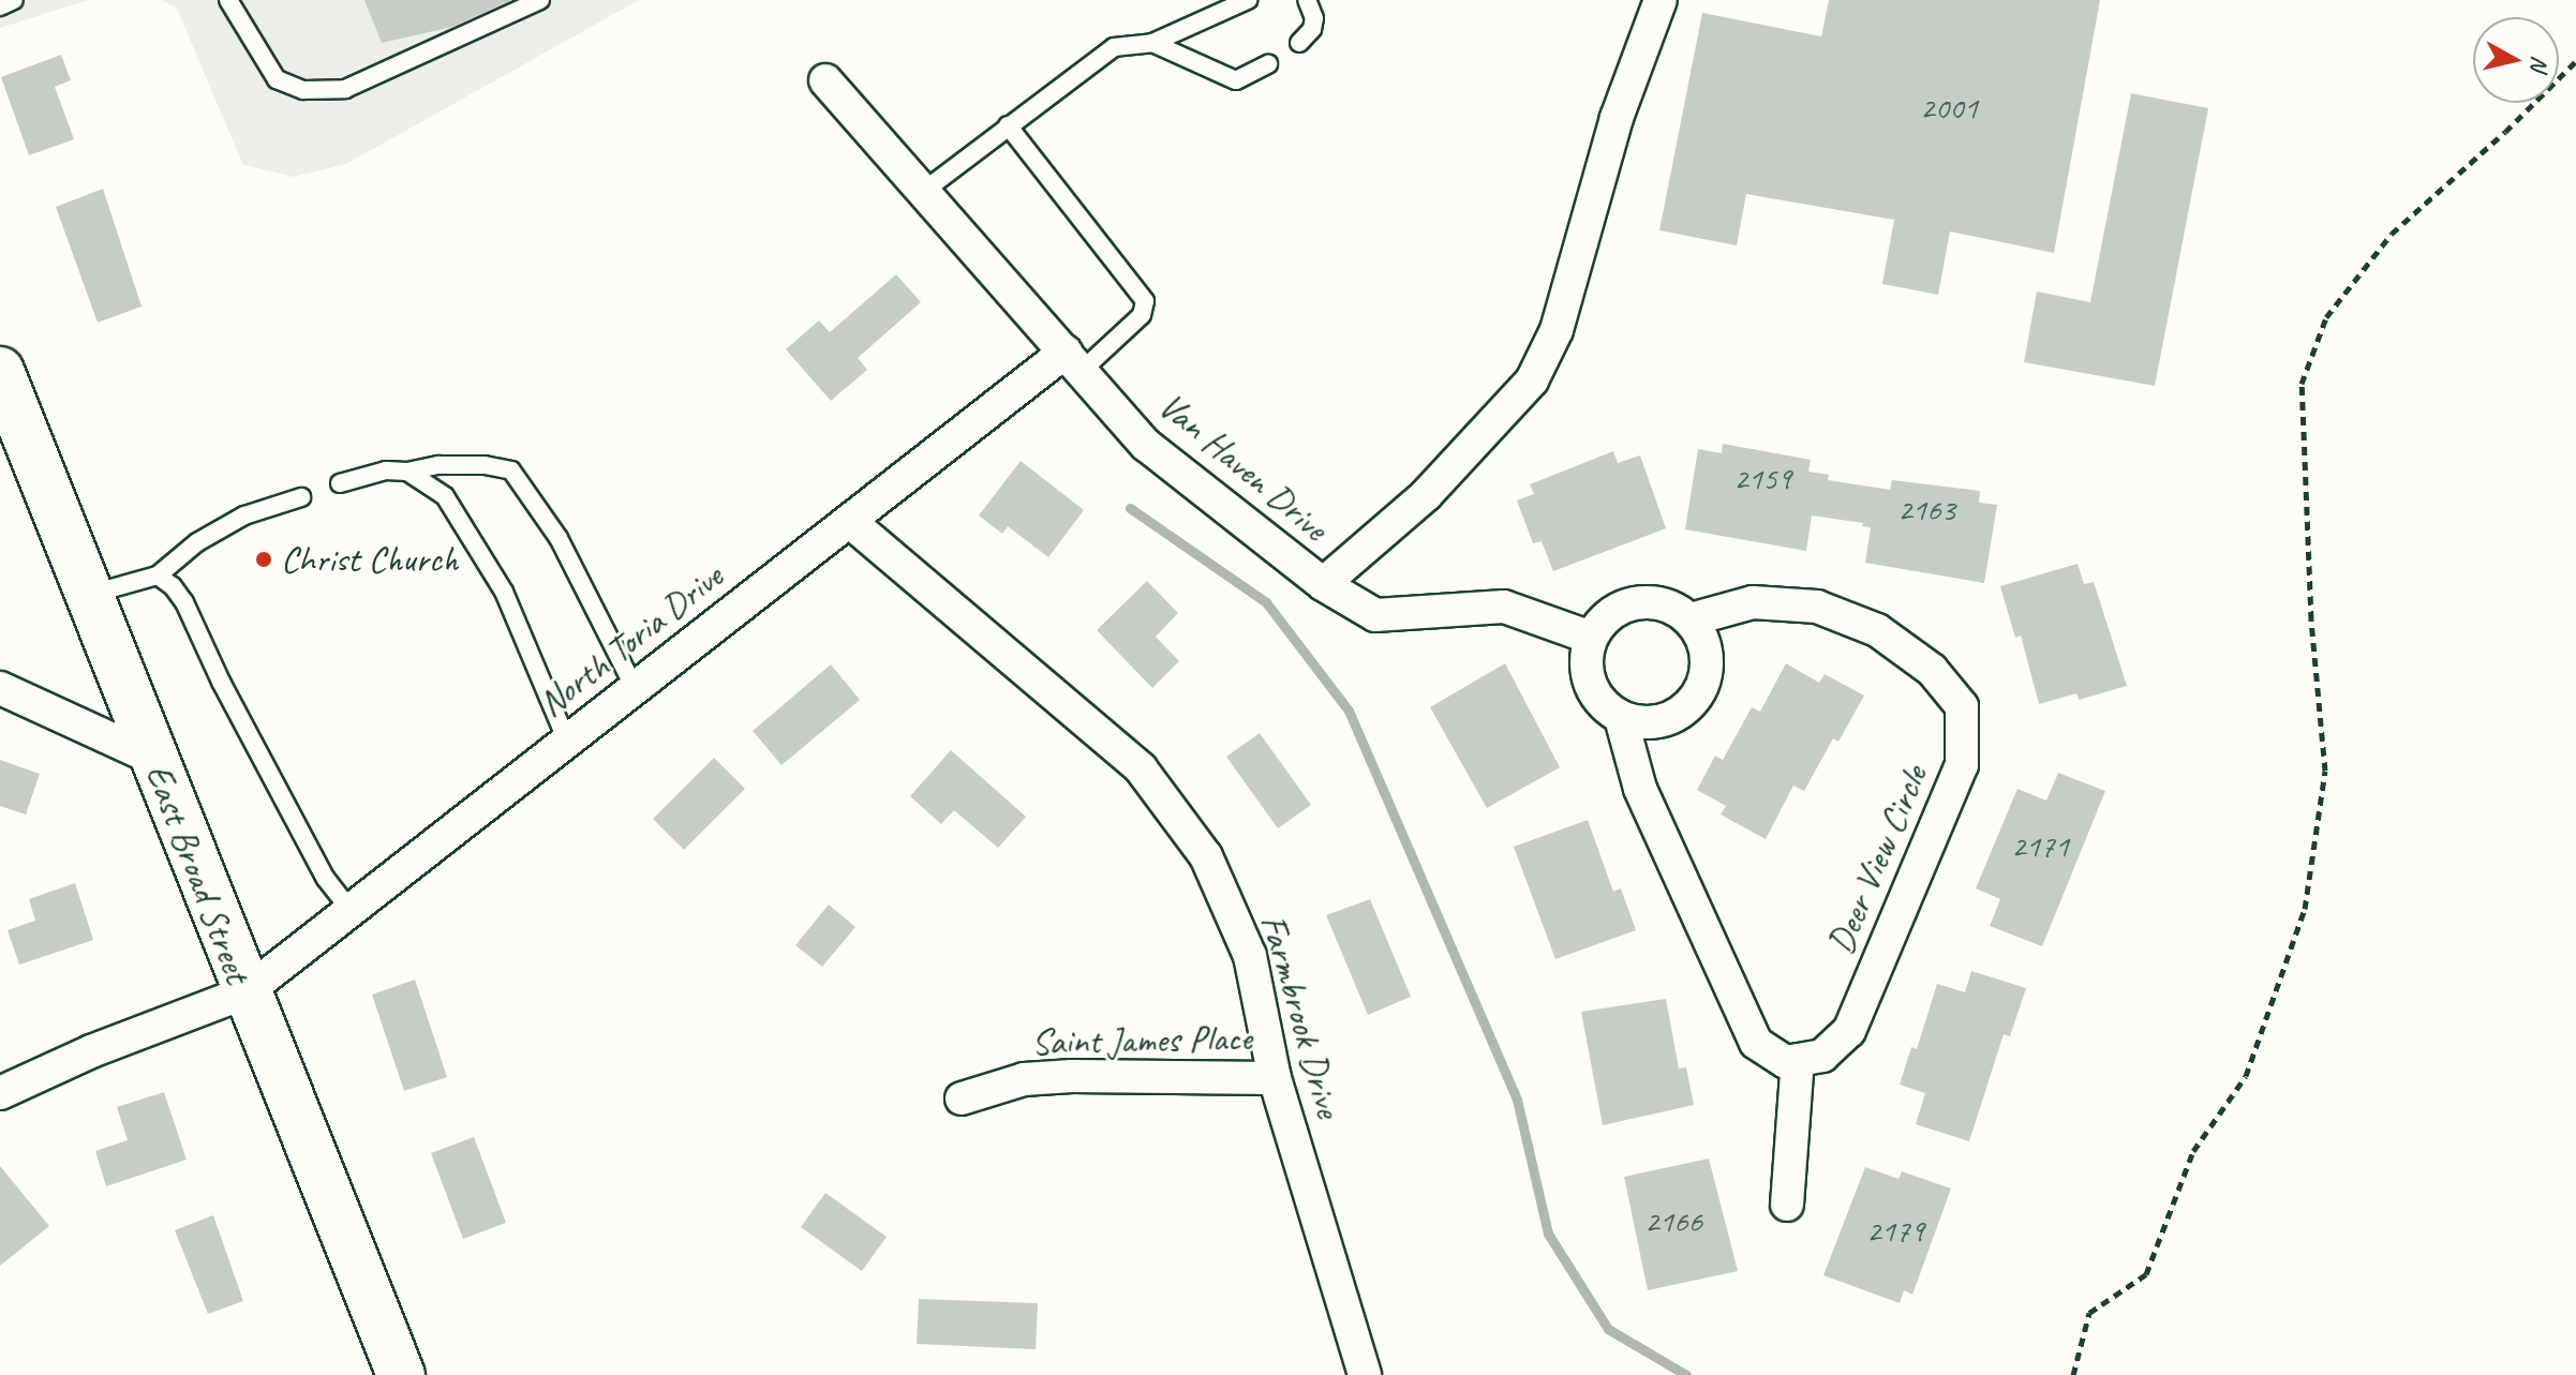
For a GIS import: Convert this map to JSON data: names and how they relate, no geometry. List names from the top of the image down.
{
  "streets": {
    "main road": ["East Broad Street"],
    "street": [
      "Van Haven Drive",
      "North Toria Drive",
      "Deer View Circle",
      "Farmbrook Drive",
      "Saint James Place"
    ]
  },
  "crossings": [
    ["Van Haven Drive", "North Toria Drive"],
    ["North Toria Drive", "East Broad Street"],
    ["North Toria Drive", "Farmbrook Drive"],
    ["Farmbrook Drive", "Saint James Place"]
  ],
  "places": ["Christ Church"],
  "house_numbers": [
    "2001",
    "2159",
    "2163",
    "2171",
    "2166",
    "2179"
  ],
  "north": "right"
}
